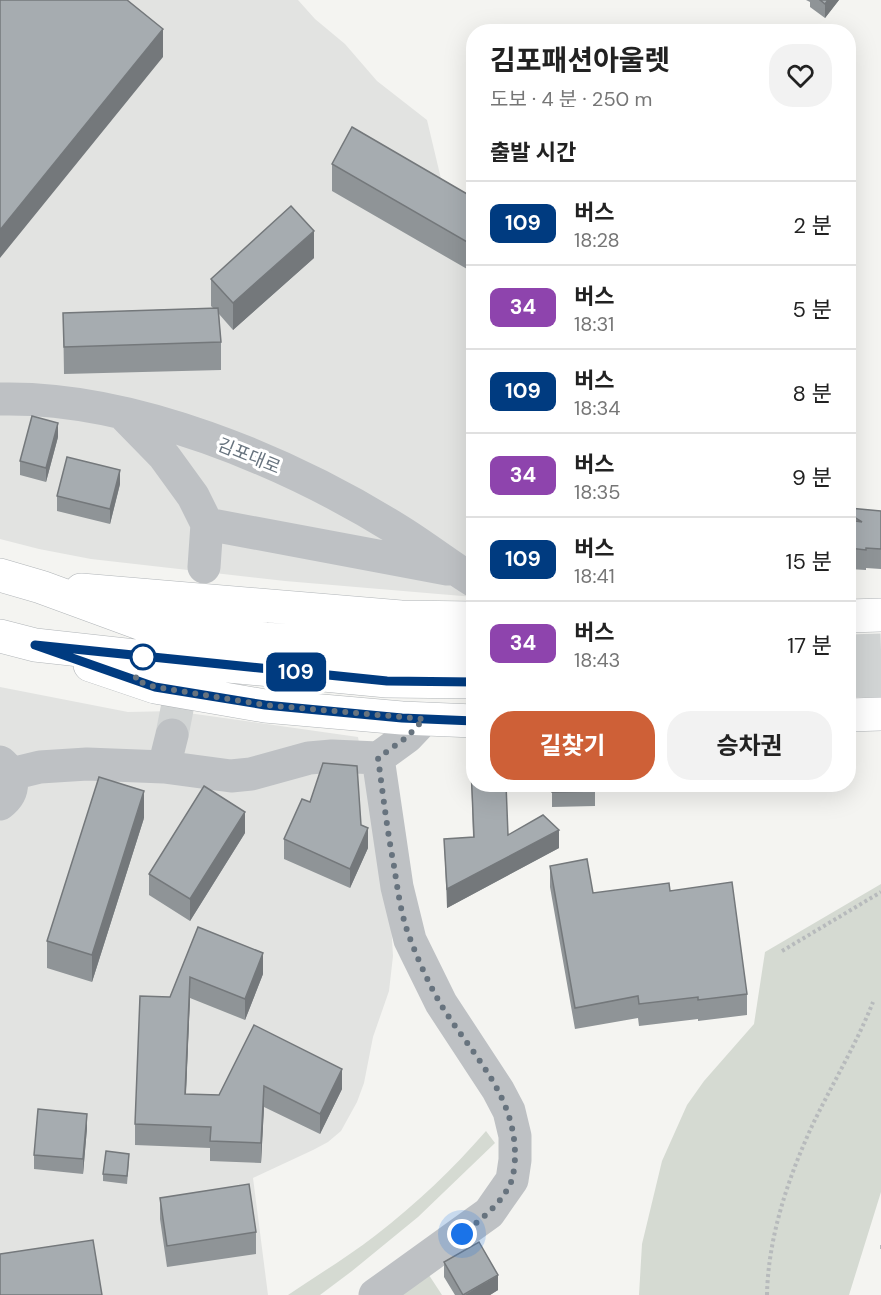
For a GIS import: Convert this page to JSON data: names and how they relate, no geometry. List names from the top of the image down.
{
  "streets": {
    "lane": ["김포대로"]
  },
  "lines": ["bus line 109"],
  "page": {
    "on_map": "109",
    "heading": [
      ["김포패션아울렛", "도보 · 4 분 · 250 m"],
      "출발 시간"
    ],
    "list": [
      {
        "mark": "109",
        "name": "버스",
        "note": "18:28",
        "value": "2 분"
      },
      {
        "mark": "34",
        "name": "버스",
        "note": "18:31",
        "value": "5 분"
      },
      {
        "mark": "109",
        "name": "버스",
        "note": "18:34",
        "value": "8 분"
      },
      {
        "mark": "34",
        "name": "버스",
        "note": "18:35",
        "value": "9 분"
      },
      {
        "mark": "109",
        "name": "버스",
        "note": "18:41",
        "value": "15 분"
      },
      {
        "mark": "34",
        "name": "버스",
        "note": "18:43",
        "value": "17 분"
      }
    ],
    "buttons": ["길찾기", "승차권"]
  }
}
